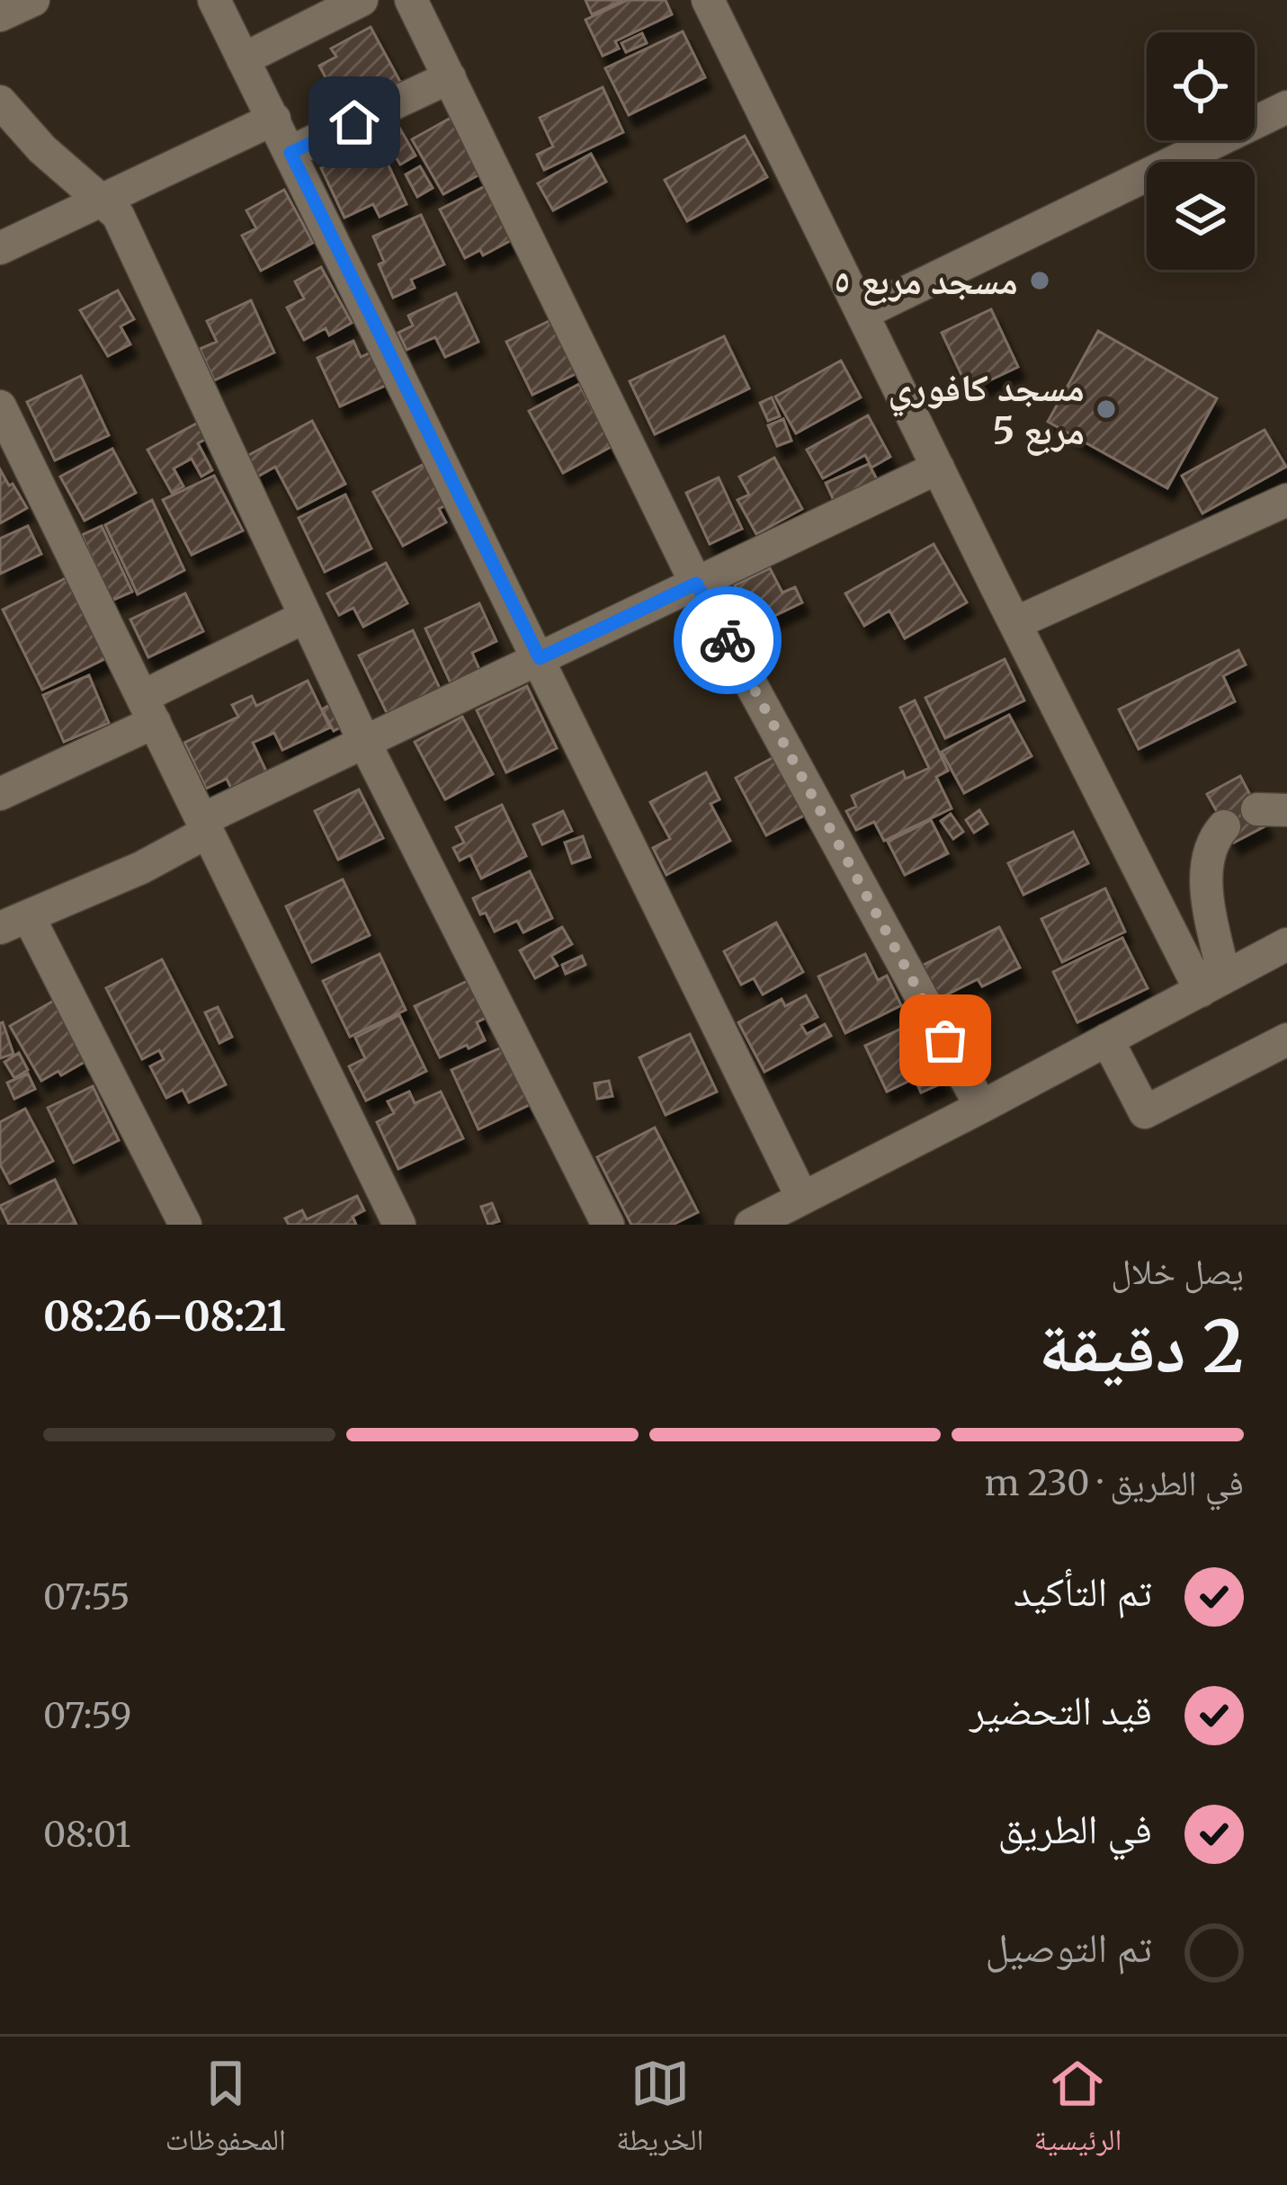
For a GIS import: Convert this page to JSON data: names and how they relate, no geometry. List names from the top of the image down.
{
  "places": ["مسجد مربع ٥", "مسجد كافوري مربع 5"],
  "page": {
    "heading": ["2 دقيقة", "يصل خلال", "08:21–08:26"],
    "bar": "في الطريق · 230 m",
    "list": [
      ["تم التأكيد", "07:55"],
      ["قيد التحضير", "07:59"],
      ["في الطريق", "08:01"],
      "تم التوصيل"
    ],
    "tabs": ["الرئيسية", "الخريطة", "المحفوظات"]
  }
}
